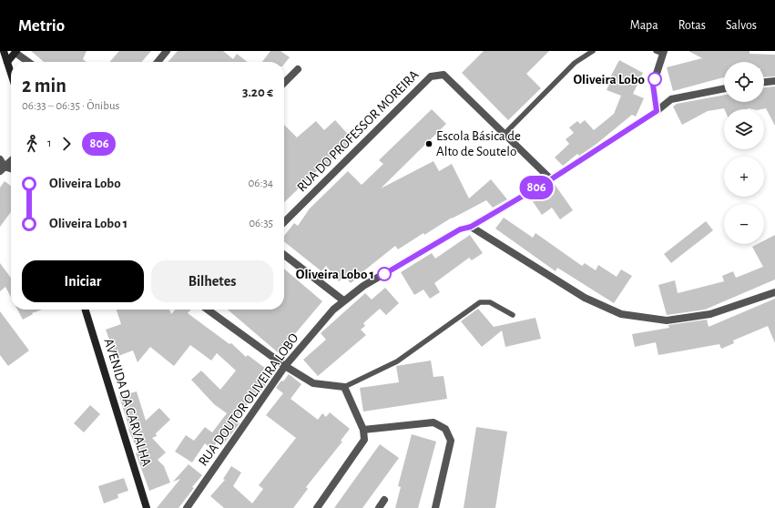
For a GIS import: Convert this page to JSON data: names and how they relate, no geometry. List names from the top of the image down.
{
  "streets": {
    "street": ["RUA DO PROFESSOR MOREIRA", "RUA DOUTOR OLIVEIRA LOBO", "AVENIDA DA CARVALHA"]
  },
  "crossings": [
    ["RUA DO PROFESSOR MOREIRA", "RUA DOUTOR OLIVEIRA LOBO"]
  ],
  "places": ["Oliveira Lobo", "Escola Básica de Alto de Soutelo", "Oliveira Lobo 1"],
  "lines": ["bus line 806"],
  "page": {
    "header": "Metrio",
    "nav": ["Mapa", "Rotas", "Salvos"],
    "on_map": "806",
    "map_buttons": ["+", "−"],
    "heading": ["2 min", "06:33 – 06:35 · Ônibus", "3.20 €"],
    "legs": ["1", "806"],
    "list": [
      {
        "name": "Oliveira Lobo",
        "value": "06:34"
      },
      {
        "name": "Oliveira Lobo 1",
        "value": "06:35"
      }
    ],
    "buttons": ["Iniciar", "Bilhetes"]
  }
}
